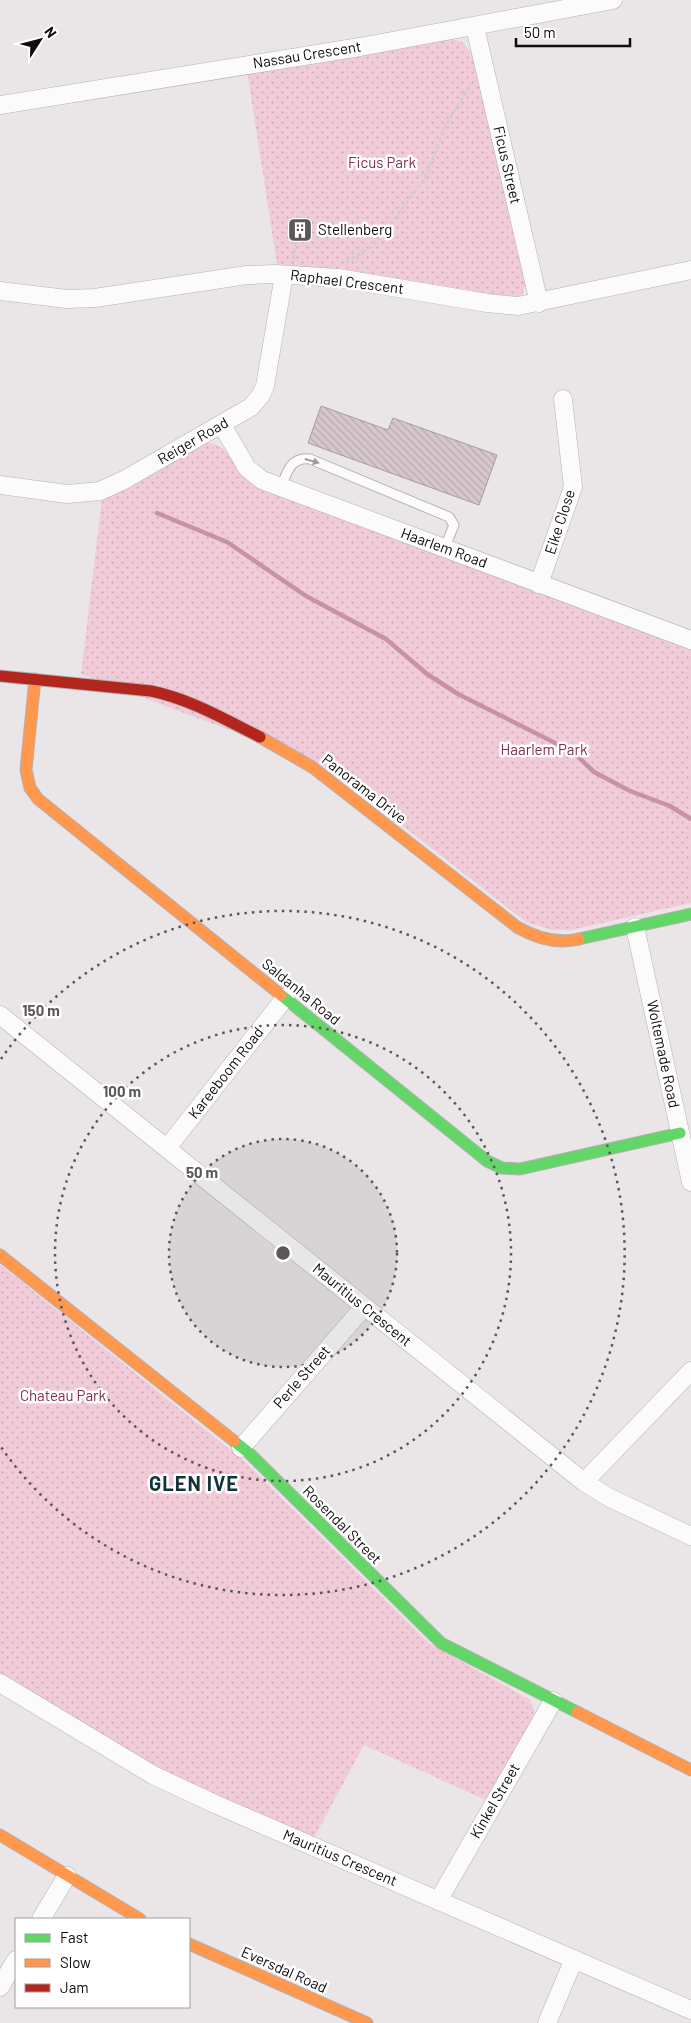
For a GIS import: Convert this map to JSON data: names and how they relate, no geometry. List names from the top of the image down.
{
  "streets": {
    "street": [
      "Nassau Crescent",
      "Ficus Street",
      "Raphael Crescent",
      "Reiger Road",
      "Eike Close",
      "Haarlem Road",
      "Panorama Drive",
      "Saldanha Road",
      "Woltemade Road",
      "Kareeboom Road",
      "Mauritius Crescent",
      "Perle Street",
      "Rosendal Street",
      "Kinkel Street",
      "Eversdal Road"
    ]
  },
  "crossings": [
    ["Nassau Crescent", "Ficus Street"],
    ["Ficus Street", "Raphael Crescent"],
    ["Raphael Crescent", "Reiger Road"],
    ["Reiger Road", "Haarlem Road"],
    ["Eike Close", "Haarlem Road"],
    ["Panorama Drive", "Saldanha Road"],
    ["Panorama Drive", "Woltemade Road"],
    ["Saldanha Road", "Woltemade Road"],
    ["Saldanha Road", "Kareeboom Road"],
    ["Kareeboom Road", "Mauritius Crescent"],
    ["Mauritius Crescent", "Perle Street"],
    ["Mauritius Crescent", "Kinkel Street"],
    ["Perle Street", "Rosendal Street"],
    ["Rosendal Street", "Kinkel Street"]
  ],
  "districts": ["GLEN IVE"],
  "parks": ["Ficus Park", "Haarlem Park", "Chateau Park"],
  "places": {
    "building": ["Stellenberg"]
  },
  "legend": ["Fast", "Slow", "Jam"],
  "scale_bar": "50 m",
  "north": "top right",
  "rings": ["150 m", "100 m", "50 m"]
}
